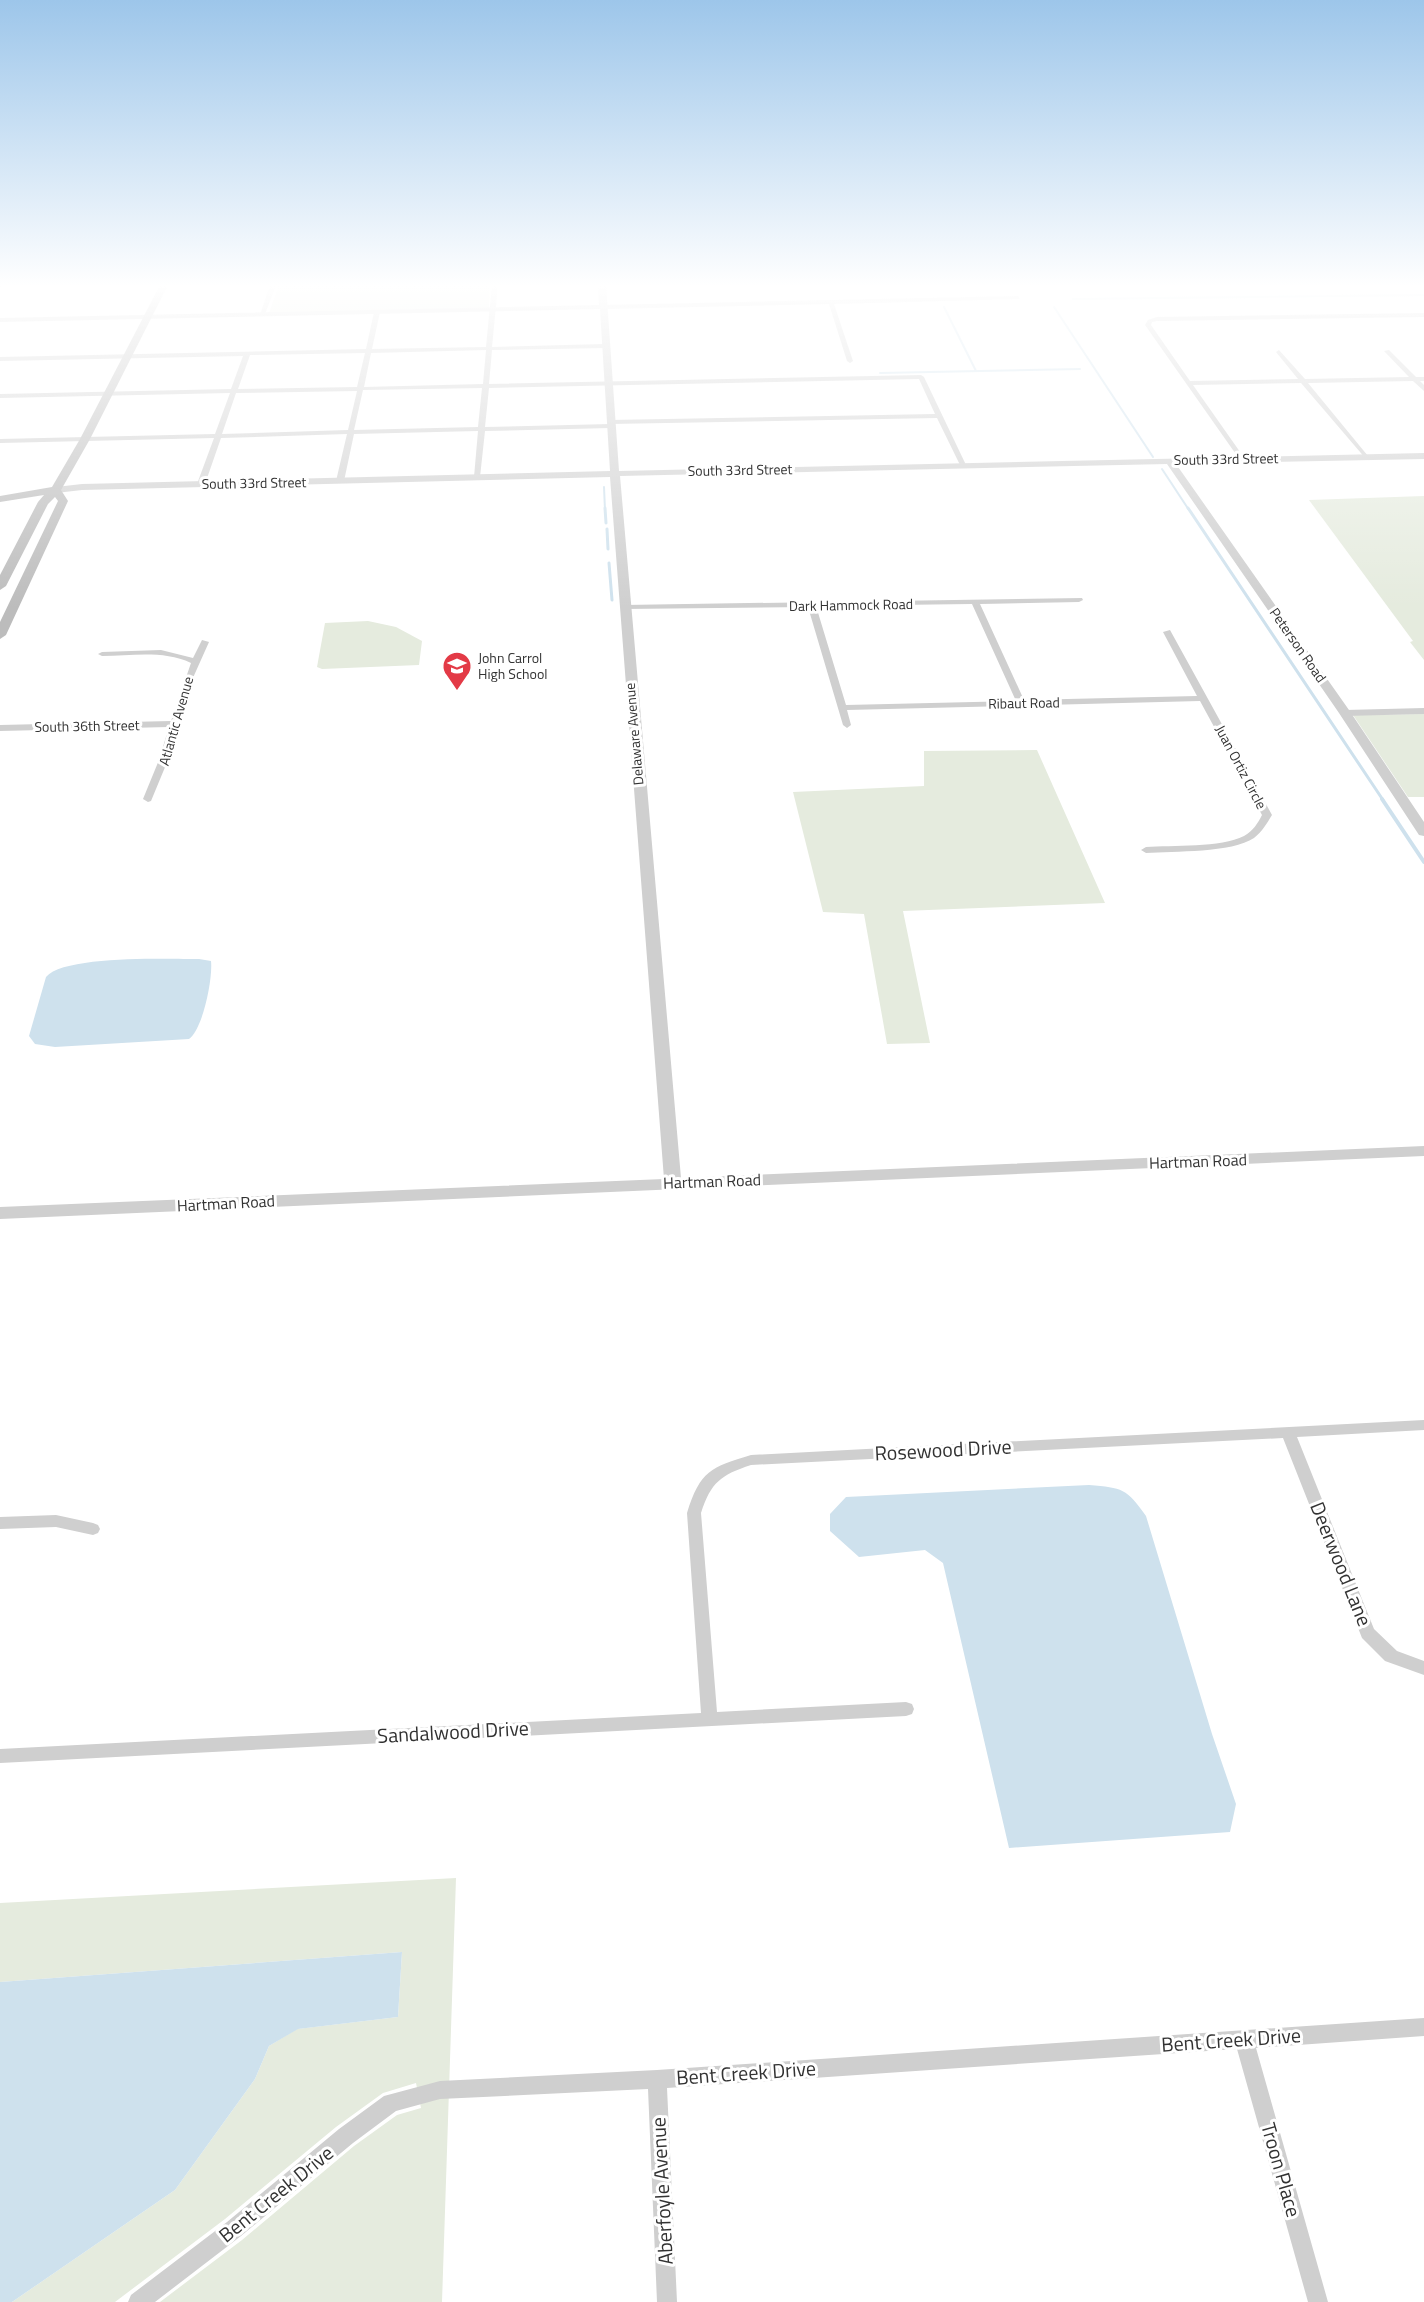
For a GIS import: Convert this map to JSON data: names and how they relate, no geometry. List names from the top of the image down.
{
  "streets": {
    "street": [
      "South 33rd Street",
      "Dark Hammock Road",
      "Peterson Road",
      "Ribaut Road",
      "Atlantic Avenue",
      "South 36th Street",
      "Delaware Avenue",
      "Juan Ortiz Circle",
      "Hartman Road",
      "Rosewood Drive",
      "Deerwood Lane",
      "Sandalwood Drive",
      "Bent Creek Drive",
      "Troon Place",
      "Aberfoyle Avenue"
    ]
  },
  "crossings": [
    ["South 33rd Street", "Peterson Road"],
    ["South 33rd Street", "Delaware Avenue"],
    ["Dark Hammock Road", "Delaware Avenue"],
    ["Ribaut Road", "Juan Ortiz Circle"],
    ["Atlantic Avenue", "South 36th Street"],
    ["Delaware Avenue", "Hartman Road"],
    ["Rosewood Drive", "Deerwood Lane"],
    ["Rosewood Drive", "Sandalwood Drive"],
    ["Bent Creek Drive", "Troon Place"],
    ["Bent Creek Drive", "Aberfoyle Avenue"]
  ],
  "places": {
    "school or university": ["John Carrol High School"]
  }
}
